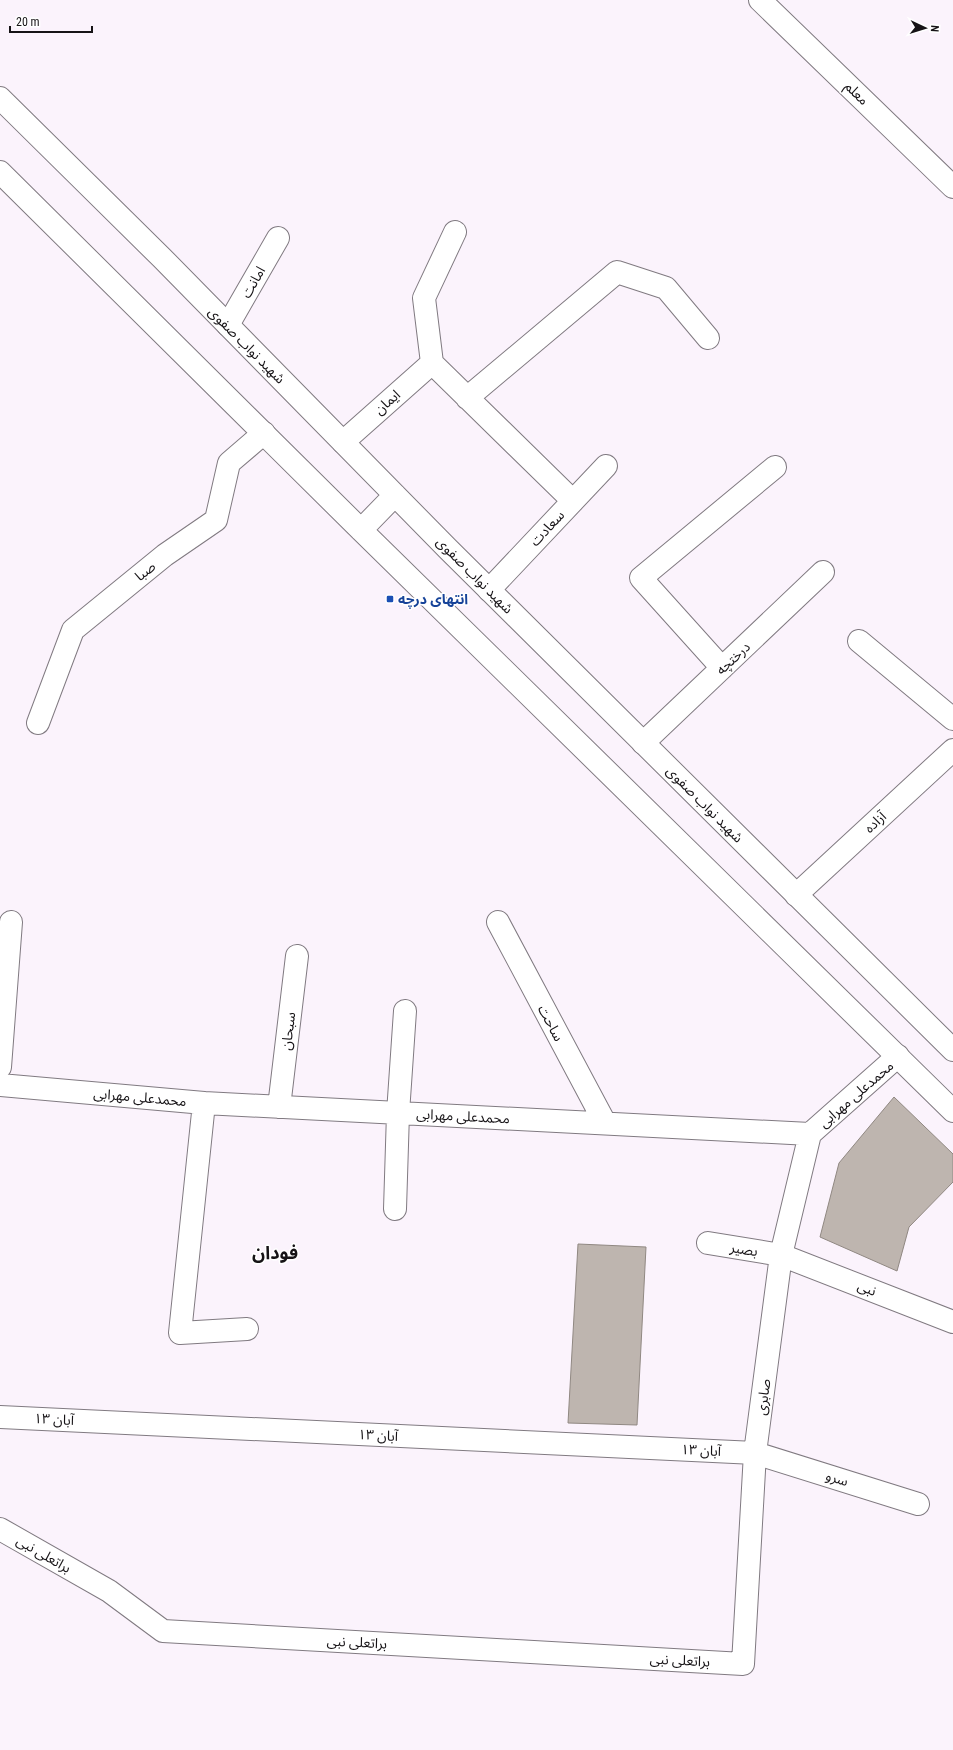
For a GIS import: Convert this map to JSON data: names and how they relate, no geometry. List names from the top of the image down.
{
  "streets": {
    "street": [
      "معلم",
      "امانت",
      "شهید نواب صفوی",
      "ایمان",
      "سعادت",
      "صبا",
      "درختچه",
      "آزاده",
      "ساحت",
      "سبحان",
      "محمدعلی مهرابی",
      "بصیر",
      "نبی",
      "صابری",
      "۱۳ آبان",
      "سرو",
      "براتعلی نبی"
    ]
  },
  "crossings": [
    ["امانت", "شهید نواب صفوی"],
    ["شهید نواب صفوی", "ایمان"],
    ["شهید نواب صفوی", "سعادت"],
    ["شهید نواب صفوی", "درختچه"],
    ["شهید نواب صفوی", "آزاده"],
    ["ساحت", "محمدعلی مهرابی"],
    ["سبحان", "محمدعلی مهرابی"],
    ["محمدعلی مهرابی", "صابری"],
    ["بصیر", "نبی"],
    ["بصیر", "صابری"],
    ["نبی", "صابری"],
    ["صابری", "۱۳ آبان"],
    ["صابری", "سرو"],
    ["صابری", "براتعلی نبی"],
    ["۱۳ آبان", "سرو"]
  ],
  "districts": ["فودان"],
  "places": {
    "transit": ["انتهای درچه"]
  },
  "scale_bar": "20 m",
  "north": "right"
}
